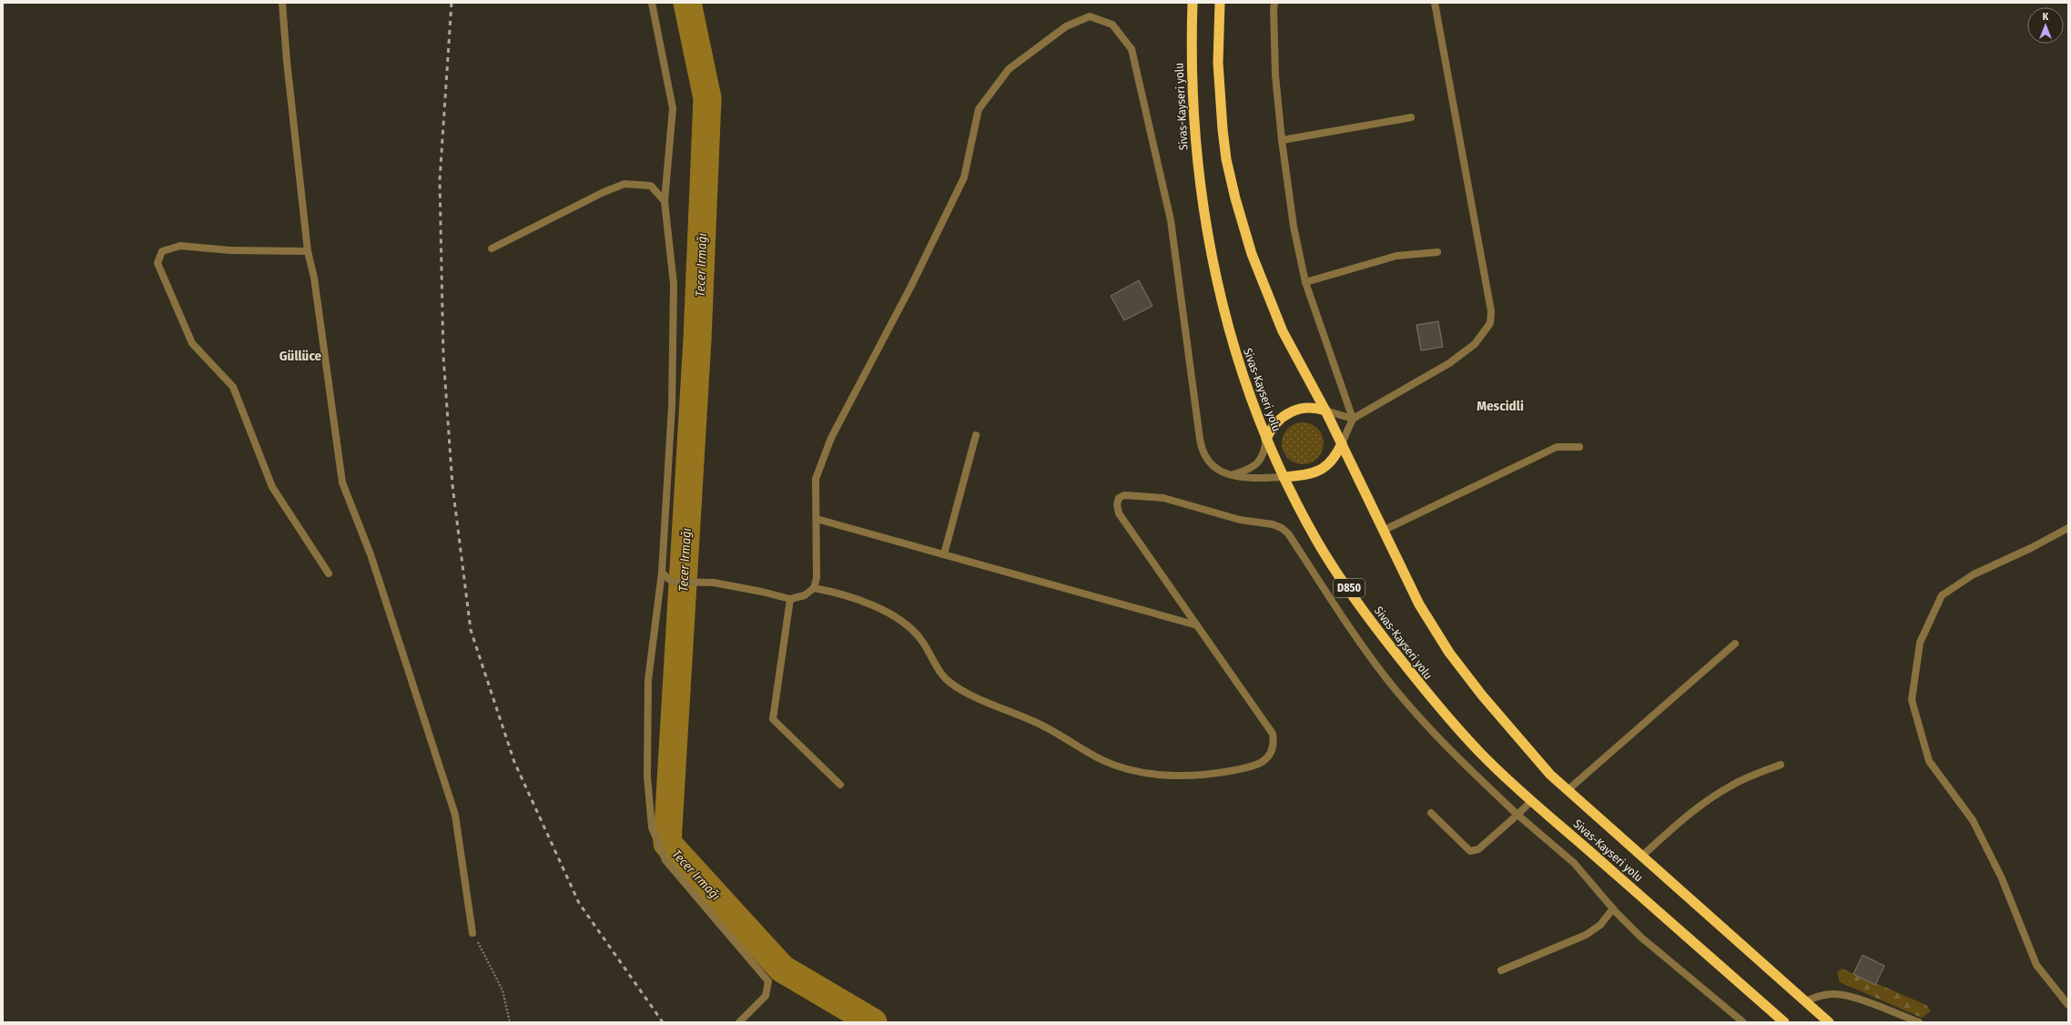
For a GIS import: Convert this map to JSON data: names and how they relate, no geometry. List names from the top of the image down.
{
  "streets": {
    "highway": ["Sivas-Kayseri yolu", "D850"]
  },
  "districts": ["Güllüce", "Mescidli"],
  "water": ["Tecer Irmağı"],
  "north": "top"
}
